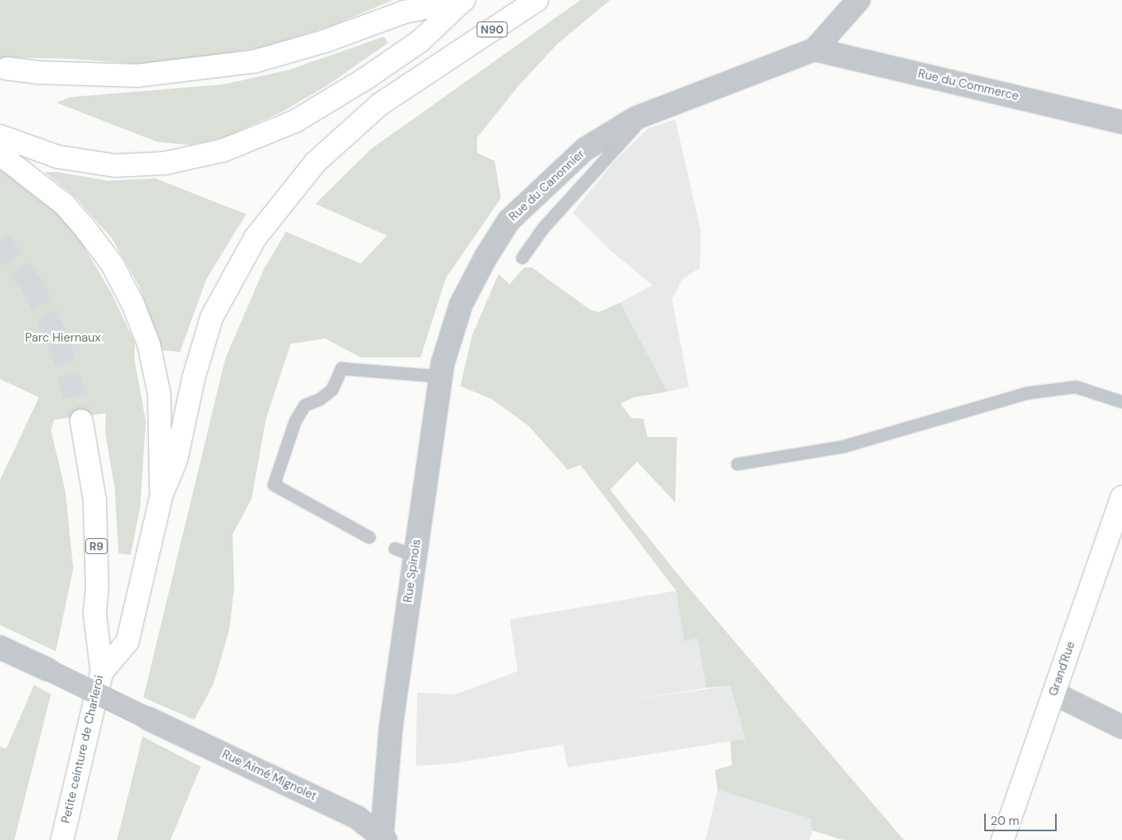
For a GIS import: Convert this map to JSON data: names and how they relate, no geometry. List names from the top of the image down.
{
  "streets": {
    "main road": [
      "N90",
      "R9",
      "Grand'Rue",
      "Petite ceinture de Charleroi"
    ],
    "street": [
      "Rue du Commerce",
      "Rue du Canonnier",
      "Rue Spinois",
      "Rue Aimé Mignolet"
    ]
  },
  "crossings": [
    ["Rue du Commerce", "Rue du Canonnier"],
    ["Rue du Canonnier", "Rue Spinois"],
    ["Rue Spinois", "Rue Aimé Mignolet"]
  ],
  "parks": ["Parc Hiernaux"],
  "scale_bar": "20 m"
}
